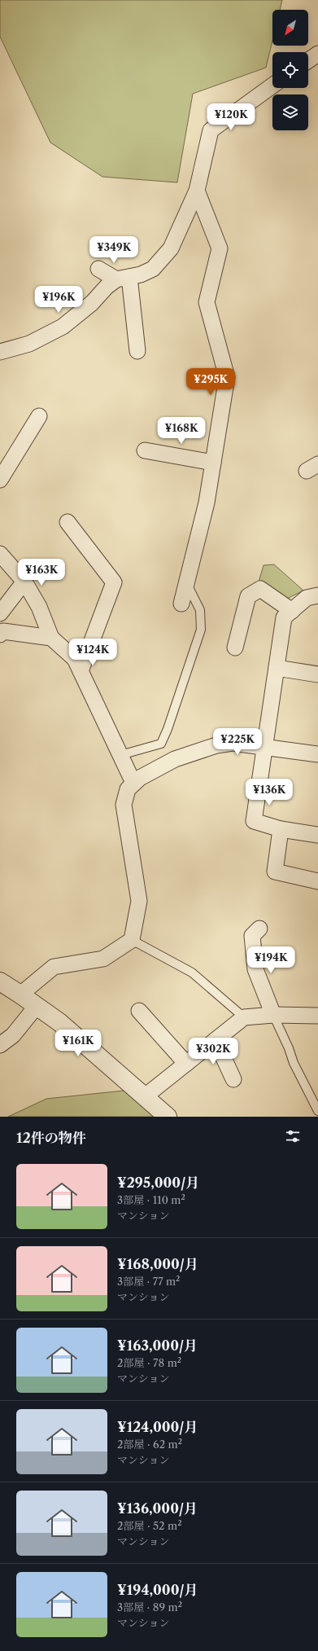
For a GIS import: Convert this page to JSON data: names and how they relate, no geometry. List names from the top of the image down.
{
  "north": "bottom left",
  "page": {
    "price": [
      "¥120K",
      "¥349K",
      "¥196K",
      "¥295K",
      "¥168K",
      "¥163K",
      "¥124K",
      "¥225K",
      "¥136K",
      "¥194K",
      "¥161K",
      "¥302K"
    ],
    "heading": "12件の物件",
    "list": [
      {
        "name": "¥295,000/月",
        "note": "3部屋 · 110 m² · マンション"
      },
      {
        "name": "¥168,000/月",
        "note": "3部屋 · 77 m² · マンション"
      },
      {
        "name": "¥163,000/月",
        "note": "2部屋 · 78 m² · マンション"
      },
      {
        "name": "¥124,000/月",
        "note": "2部屋 · 62 m² · マンション"
      },
      {
        "name": "¥136,000/月",
        "note": "2部屋 · 52 m² · マンション"
      },
      {
        "name": "¥194,000/月",
        "note": "3部屋 · 89 m² · マンション"
      }
    ]
  }
}
